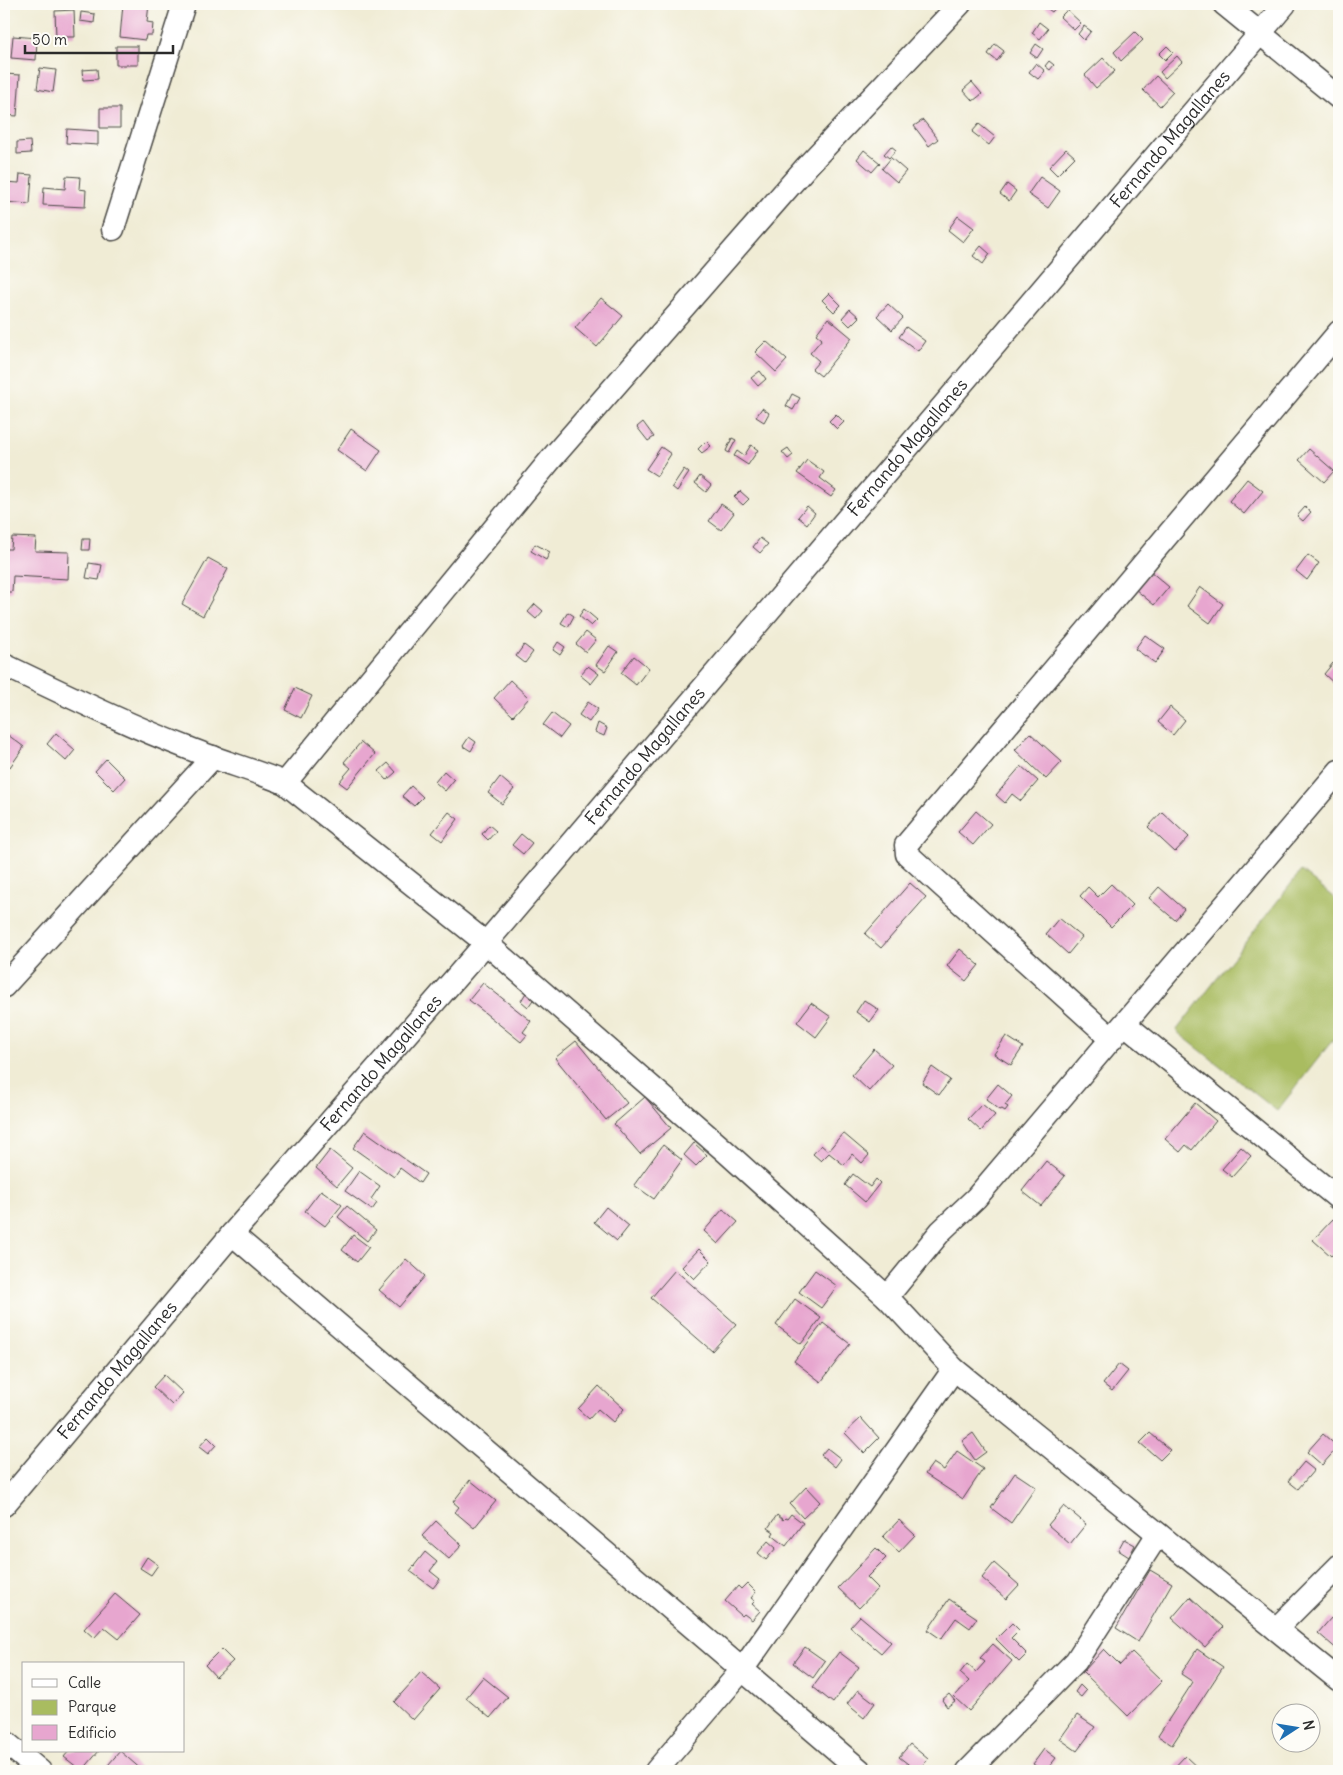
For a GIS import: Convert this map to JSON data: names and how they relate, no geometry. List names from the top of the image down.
{
  "streets": {
    "street": ["Fernando Magallanes"]
  },
  "legend": ["Calle", "Parque", "Edificio"],
  "scale_bar": "50 m",
  "north": "right"
}
